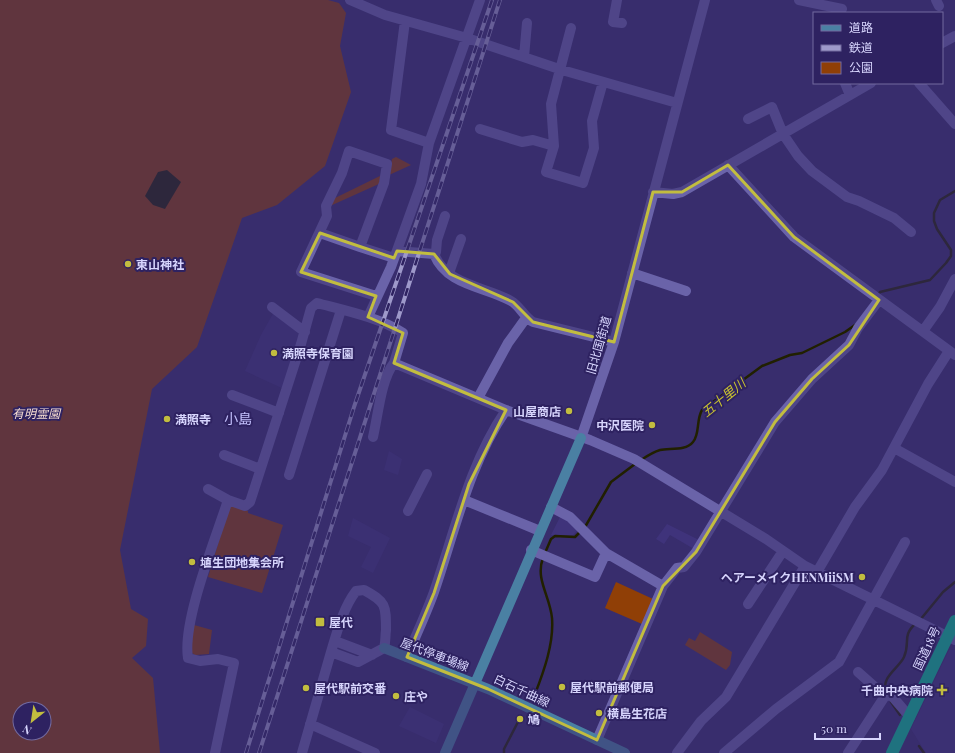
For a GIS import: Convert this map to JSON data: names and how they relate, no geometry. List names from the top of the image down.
{
  "streets": {
    "highway": ["国道18号"],
    "main road": ["旧北国街道", "屋代停車場線", "白石千曲線"]
  },
  "crossings": [
    ["旧北国街道", "屋代停車場線"],
    ["旧北国街道", "白石千曲線"],
    ["屋代停車場線", "白石千曲線"]
  ],
  "districts": ["小島"],
  "water": ["五十里川"],
  "parks": ["有明霊園"],
  "places": {
    "other": [
      "東山神社",
      "満照寺保育園",
      "山屋商店",
      "満照寺",
      "中沢医院",
      "埴生団地集会所",
      "ヘアーメイクHENMiiSM",
      "屋代駅前郵便局",
      "屋代駅前交番",
      "庄や",
      "横島生花店",
      "鳩"
    ],
    "transit": ["屋代"],
    "health": ["千曲中央病院"]
  },
  "legend": ["道路", "鉄道", "公園"],
  "scale_bar": "50 m",
  "north": "bottom left"
}
